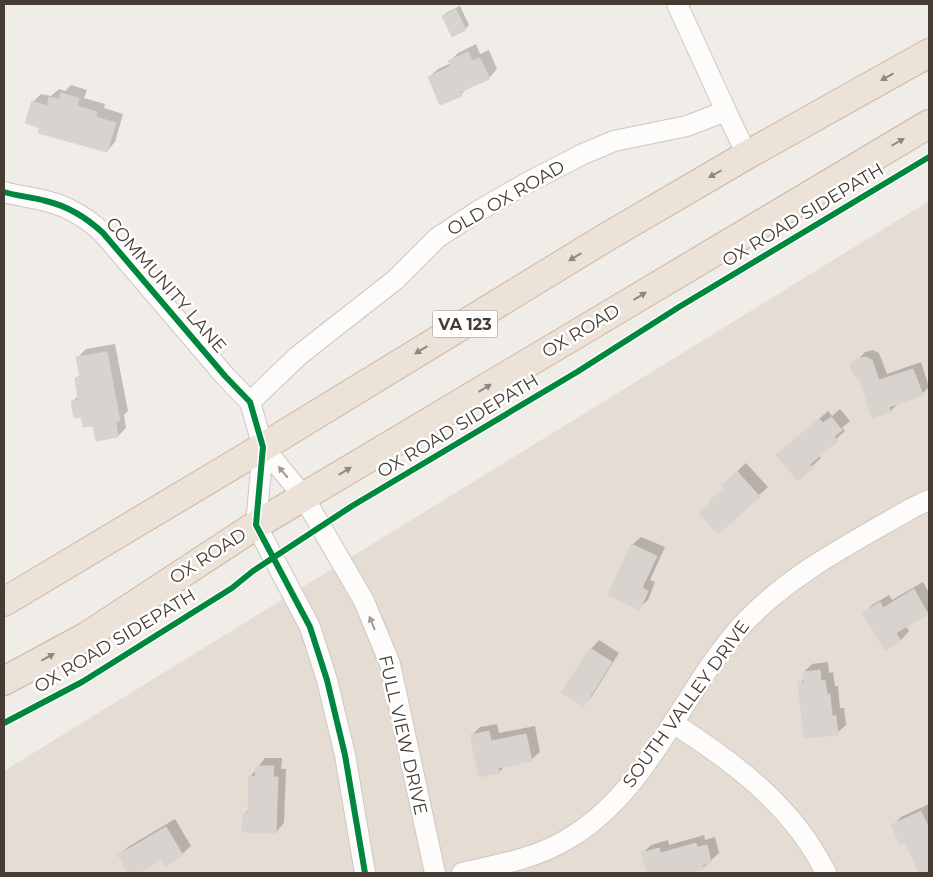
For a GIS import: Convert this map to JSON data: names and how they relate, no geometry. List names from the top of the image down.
{
  "streets": {
    "highway": ["VA 123", "OX ROAD"],
    "street": [
      "OLD OX ROAD",
      "COMMUNITY LANE",
      "SOUTH VALLEY DRIVE",
      "FULL VIEW DRIVE"
    ],
    "cycle path": ["OX ROAD SIDEPATH"]
  },
  "crossings": [
    ["OLD OX ROAD", "COMMUNITY LANE"],
    ["COMMUNITY LANE", "VA 123"],
    ["COMMUNITY LANE", "FULL VIEW DRIVE"],
    ["VA 123", "FULL VIEW DRIVE"],
    ["OX ROAD", "FULL VIEW DRIVE"]
  ]
}
